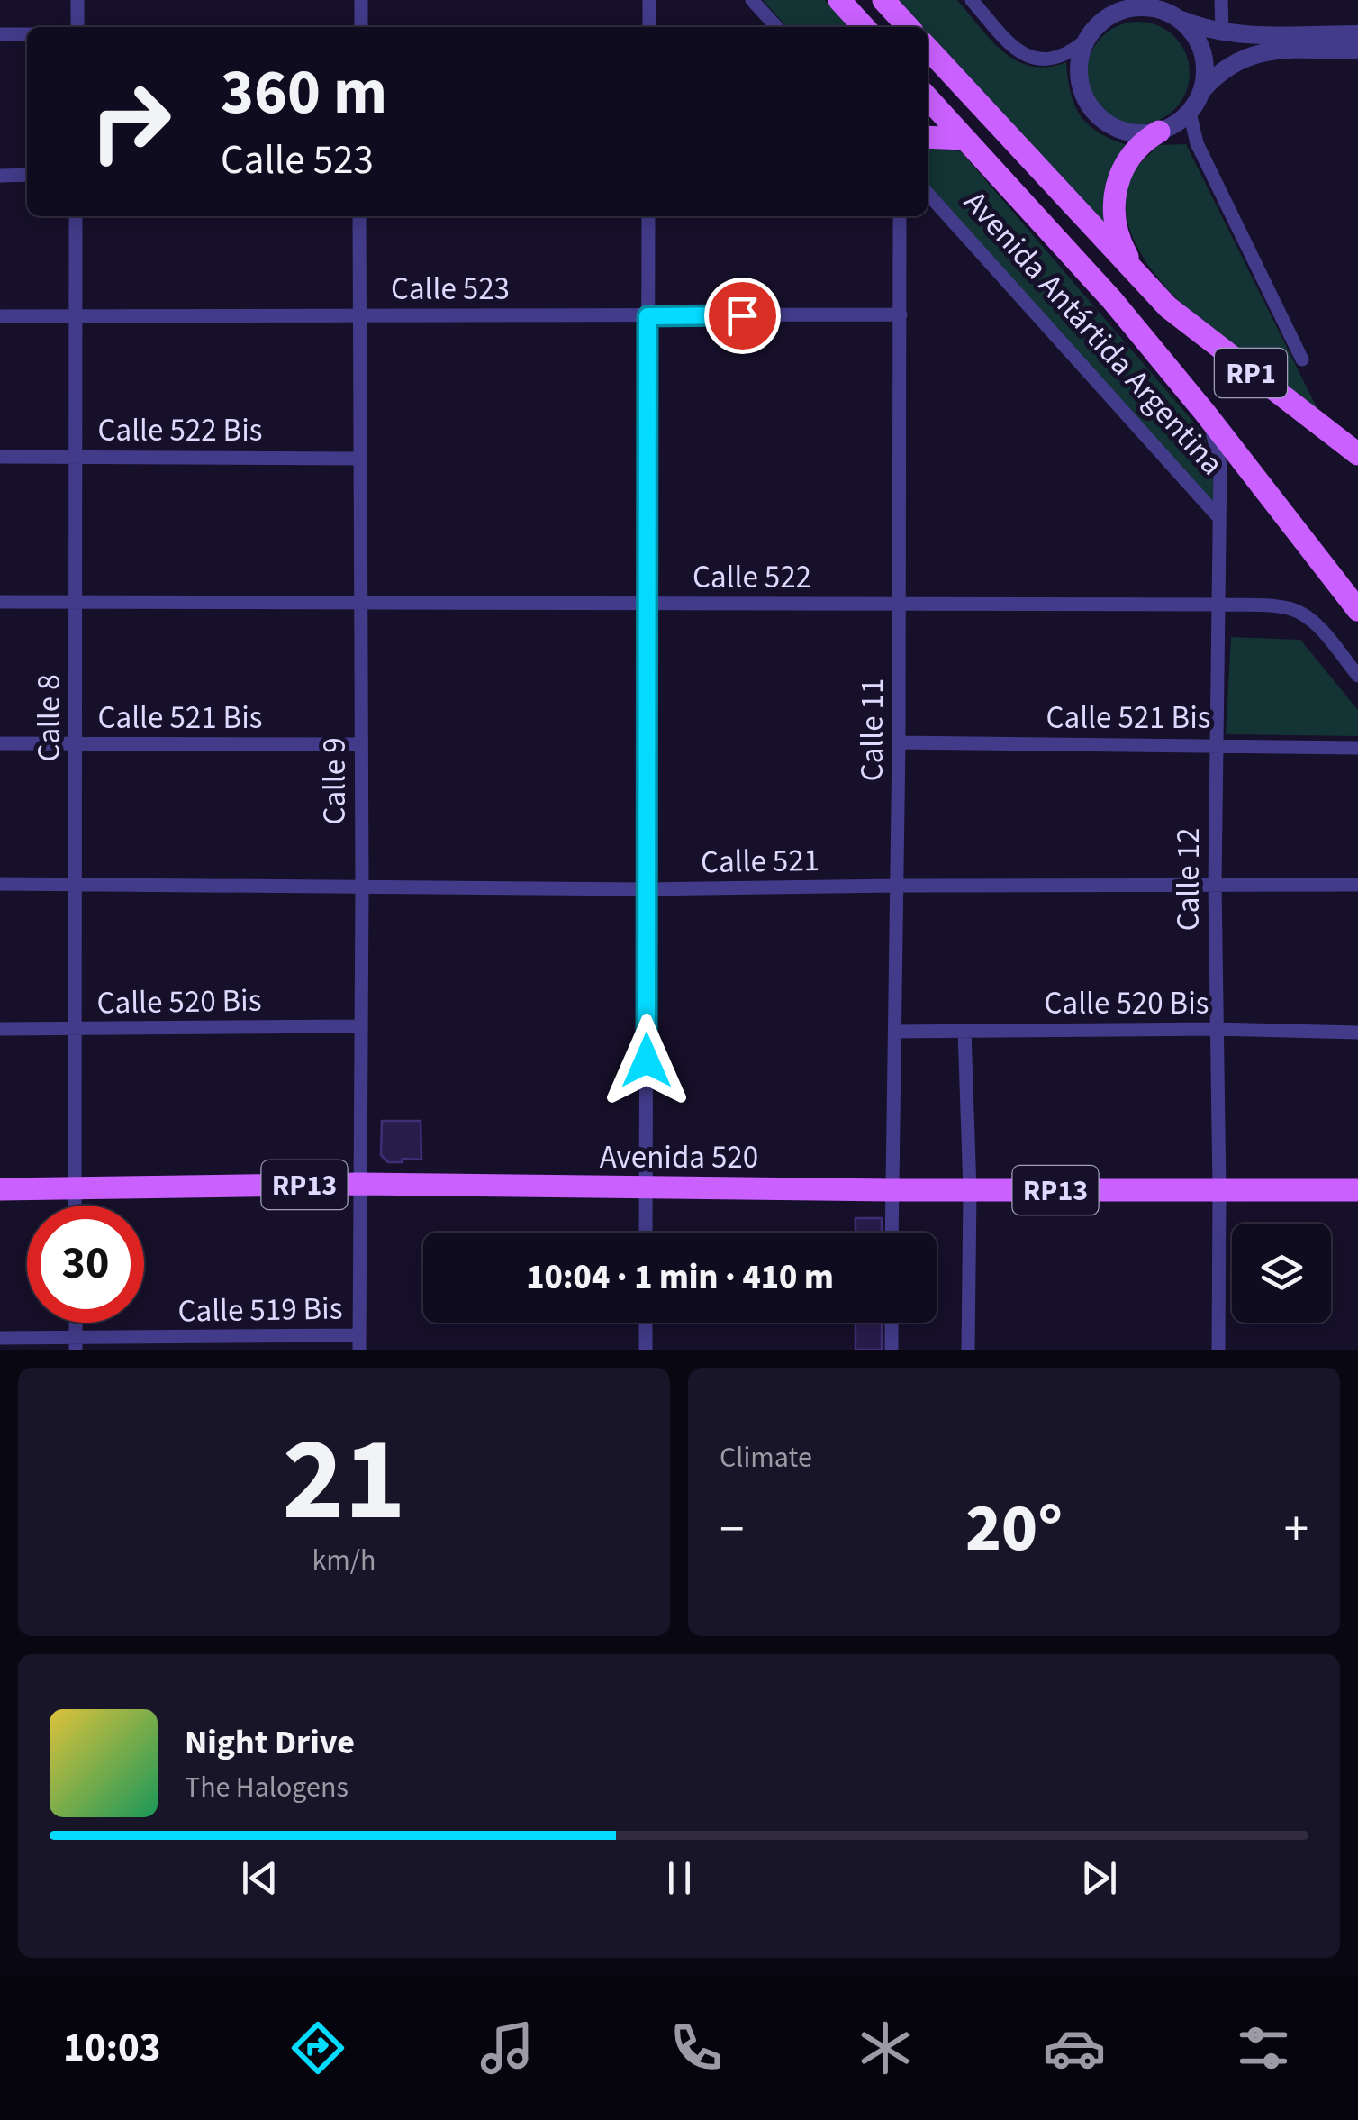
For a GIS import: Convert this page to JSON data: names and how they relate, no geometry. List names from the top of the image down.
{
  "streets": {
    "main road": [
      "Avenida Antártida Argentina",
      "RP1",
      "Avenida 520",
      "RP13"
    ],
    "street": [
      "Calle 523",
      "Calle 522 Bis",
      "Calle 522",
      "Calle 521 Bis",
      "Calle 8",
      "Calle 11",
      "Calle 9",
      "Calle 521",
      "Calle 12",
      "Calle 520 Bis",
      "Calle 519 Bis"
    ]
  },
  "crossings": [
    ["Calle 523", "Calle 8"],
    ["Calle 523", "Calle 11"],
    ["Calle 523", "Calle 9"],
    ["Avenida Antártida Argentina", "Calle 12"],
    ["Calle 522 Bis", "Calle 8"],
    ["Calle 522 Bis", "Calle 9"],
    ["Calle 522", "Calle 8"],
    ["Calle 522", "Calle 11"],
    ["Calle 522", "Calle 9"],
    ["Calle 522", "Calle 12"],
    ["Calle 521 Bis", "Calle 8"],
    ["Calle 521 Bis", "Calle 11"],
    ["Calle 521 Bis", "Calle 9"],
    ["Calle 521 Bis", "Calle 12"],
    ["Calle 8", "Calle 521"],
    ["Calle 8", "Calle 520 Bis"],
    ["Calle 8", "Avenida 520"],
    ["Calle 11", "Calle 521"],
    ["Calle 11", "Calle 520 Bis"],
    ["Calle 11", "Avenida 520"],
    ["Calle 9", "Calle 521"],
    ["Calle 9", "Calle 520 Bis"],
    ["Calle 9", "Avenida 520"],
    ["Calle 9", "Calle 519 Bis"],
    ["Calle 521", "Calle 12"],
    ["Calle 12", "Calle 520 Bis"],
    ["Calle 12", "Avenida 520"]
  ],
  "page": {
    "turn": ["360 m", "Calle 523"],
    "limit": "30",
    "trip": "10:04 · 1 min · 410 m",
    "tile": [
      ["21", "km/h"],
      "Climate"
    ],
    "heat": ["−", "20°", "+"],
    "song": ["Night Drive", "The Halogens"],
    "tabs": "10:03"
  }
}
